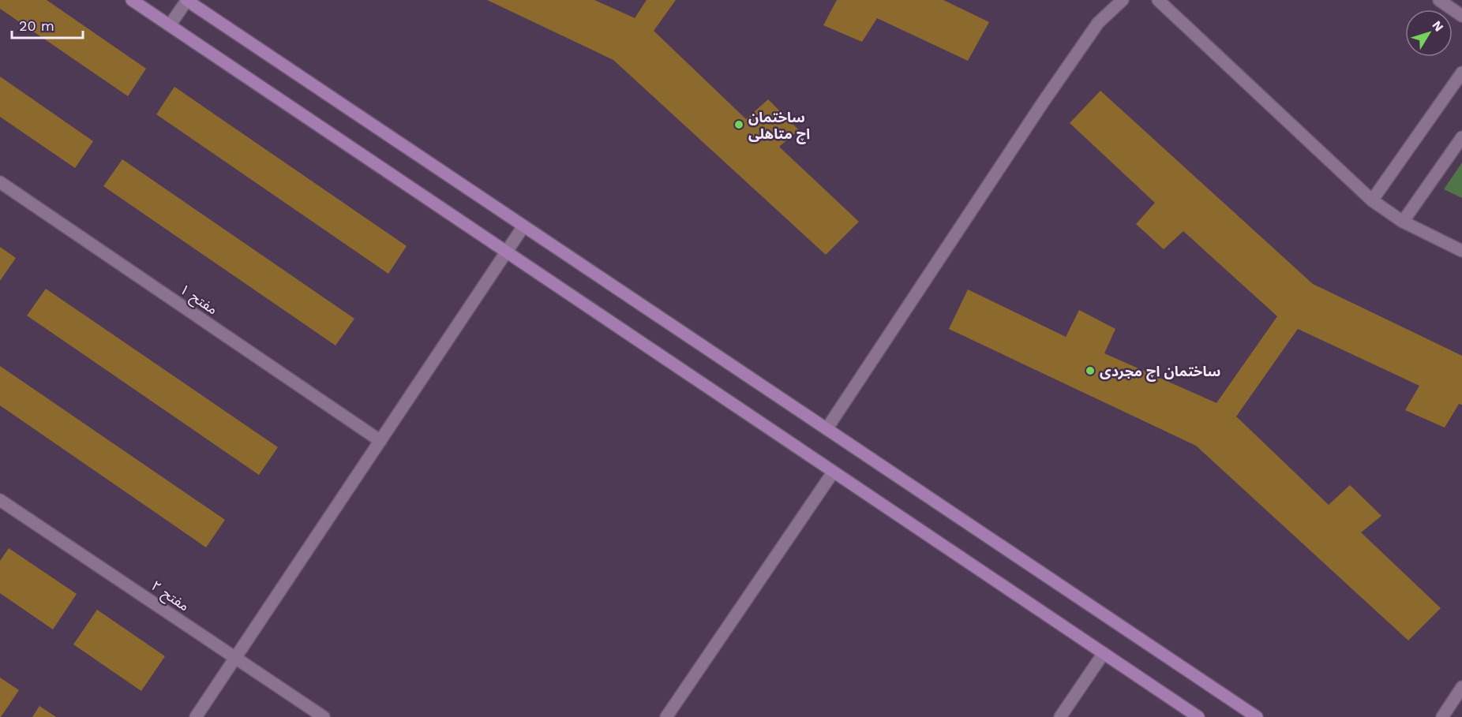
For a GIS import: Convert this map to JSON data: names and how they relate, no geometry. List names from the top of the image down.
{
  "streets": {
    "street": ["مفتح ۱", "مفتح ۲"]
  },
  "places": ["ساختمان اچ متاهلی", "ساختمان اچ مجردی"],
  "scale_bar": "20 m",
  "north": "top right"
}
